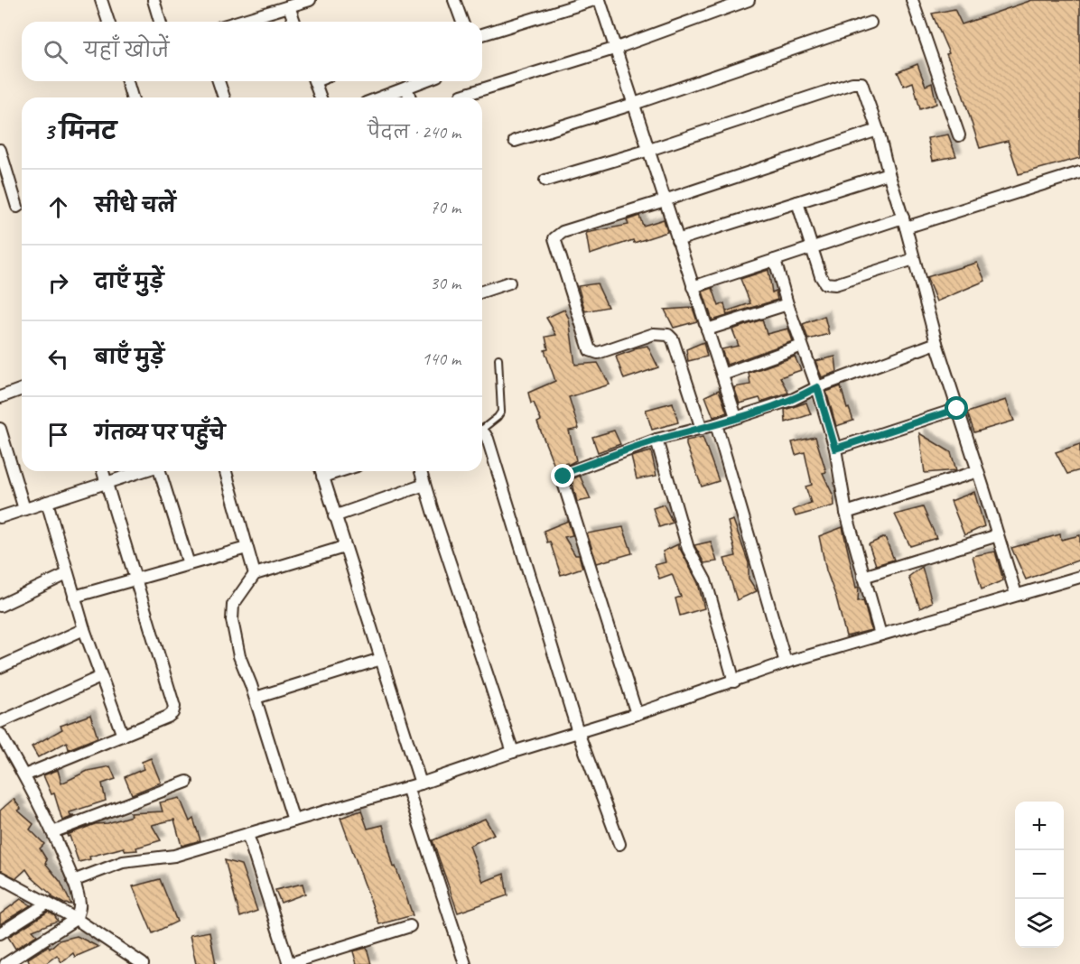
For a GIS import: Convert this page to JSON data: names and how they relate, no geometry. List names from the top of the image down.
{
  "page": {
    "search": "यहाँ खोजें",
    "heading": ["3 मिनट", "पैदल · 240 m"],
    "list": [
      ["सीधे चलें", "70 m"],
      ["दाएँ मुड़ें", "30 m"],
      ["बाएँ मुड़ें", "140 m"],
      "गंतव्य पर पहुँचे"
    ],
    "map_buttons": ["+", "−"]
  }
}
